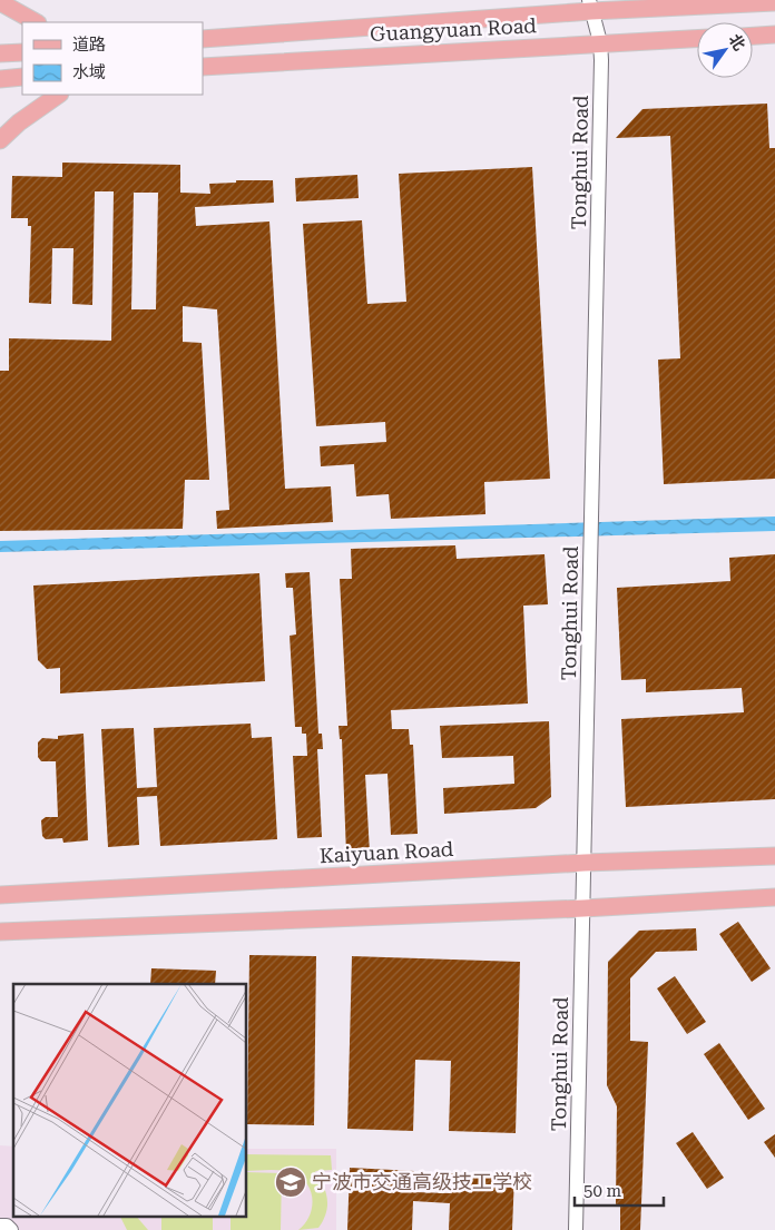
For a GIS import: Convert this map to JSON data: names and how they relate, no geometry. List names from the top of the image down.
{
  "streets": {
    "main road": ["Guangyuan Road", "Kaiyuan Road"],
    "street": ["Tonghui Road"]
  },
  "crossings": [
    ["Guangyuan Road", "Tonghui Road"],
    ["Tonghui Road", "Kaiyuan Road"]
  ],
  "places": {
    "school or university": ["宁波市交通高级技工学校"]
  },
  "legend": ["道路", "水域"],
  "scale_bar": "50 m",
  "north": "top right"
}
